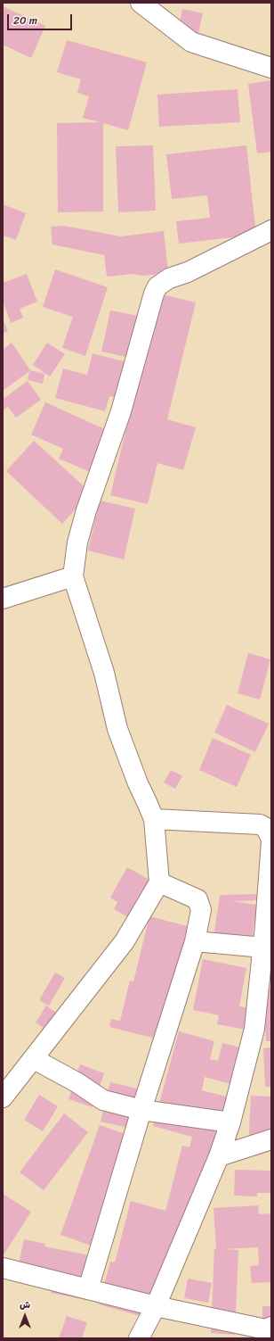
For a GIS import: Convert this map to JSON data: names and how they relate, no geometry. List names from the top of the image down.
{
  "scale_bar": "20 m",
  "north": "top"
}
